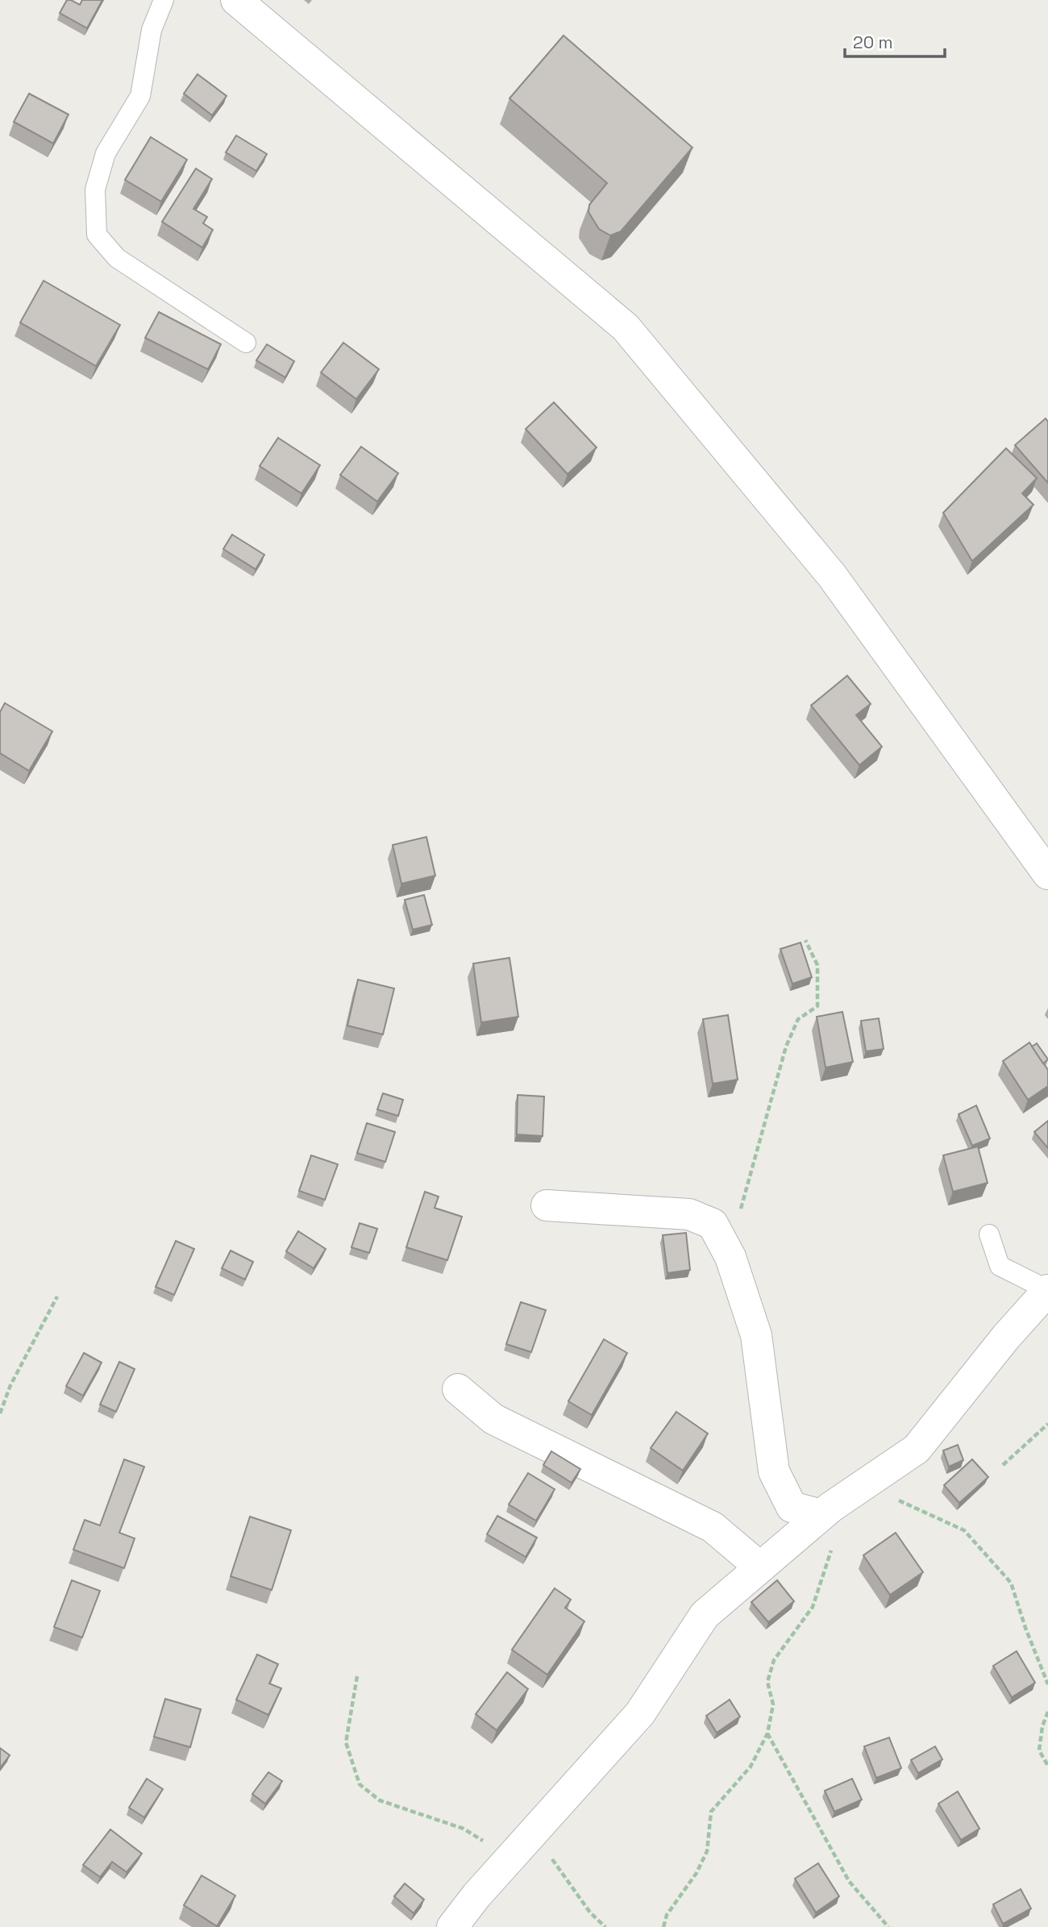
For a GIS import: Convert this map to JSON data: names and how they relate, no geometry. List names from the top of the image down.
{
  "scale_bar": "20 m"
}
